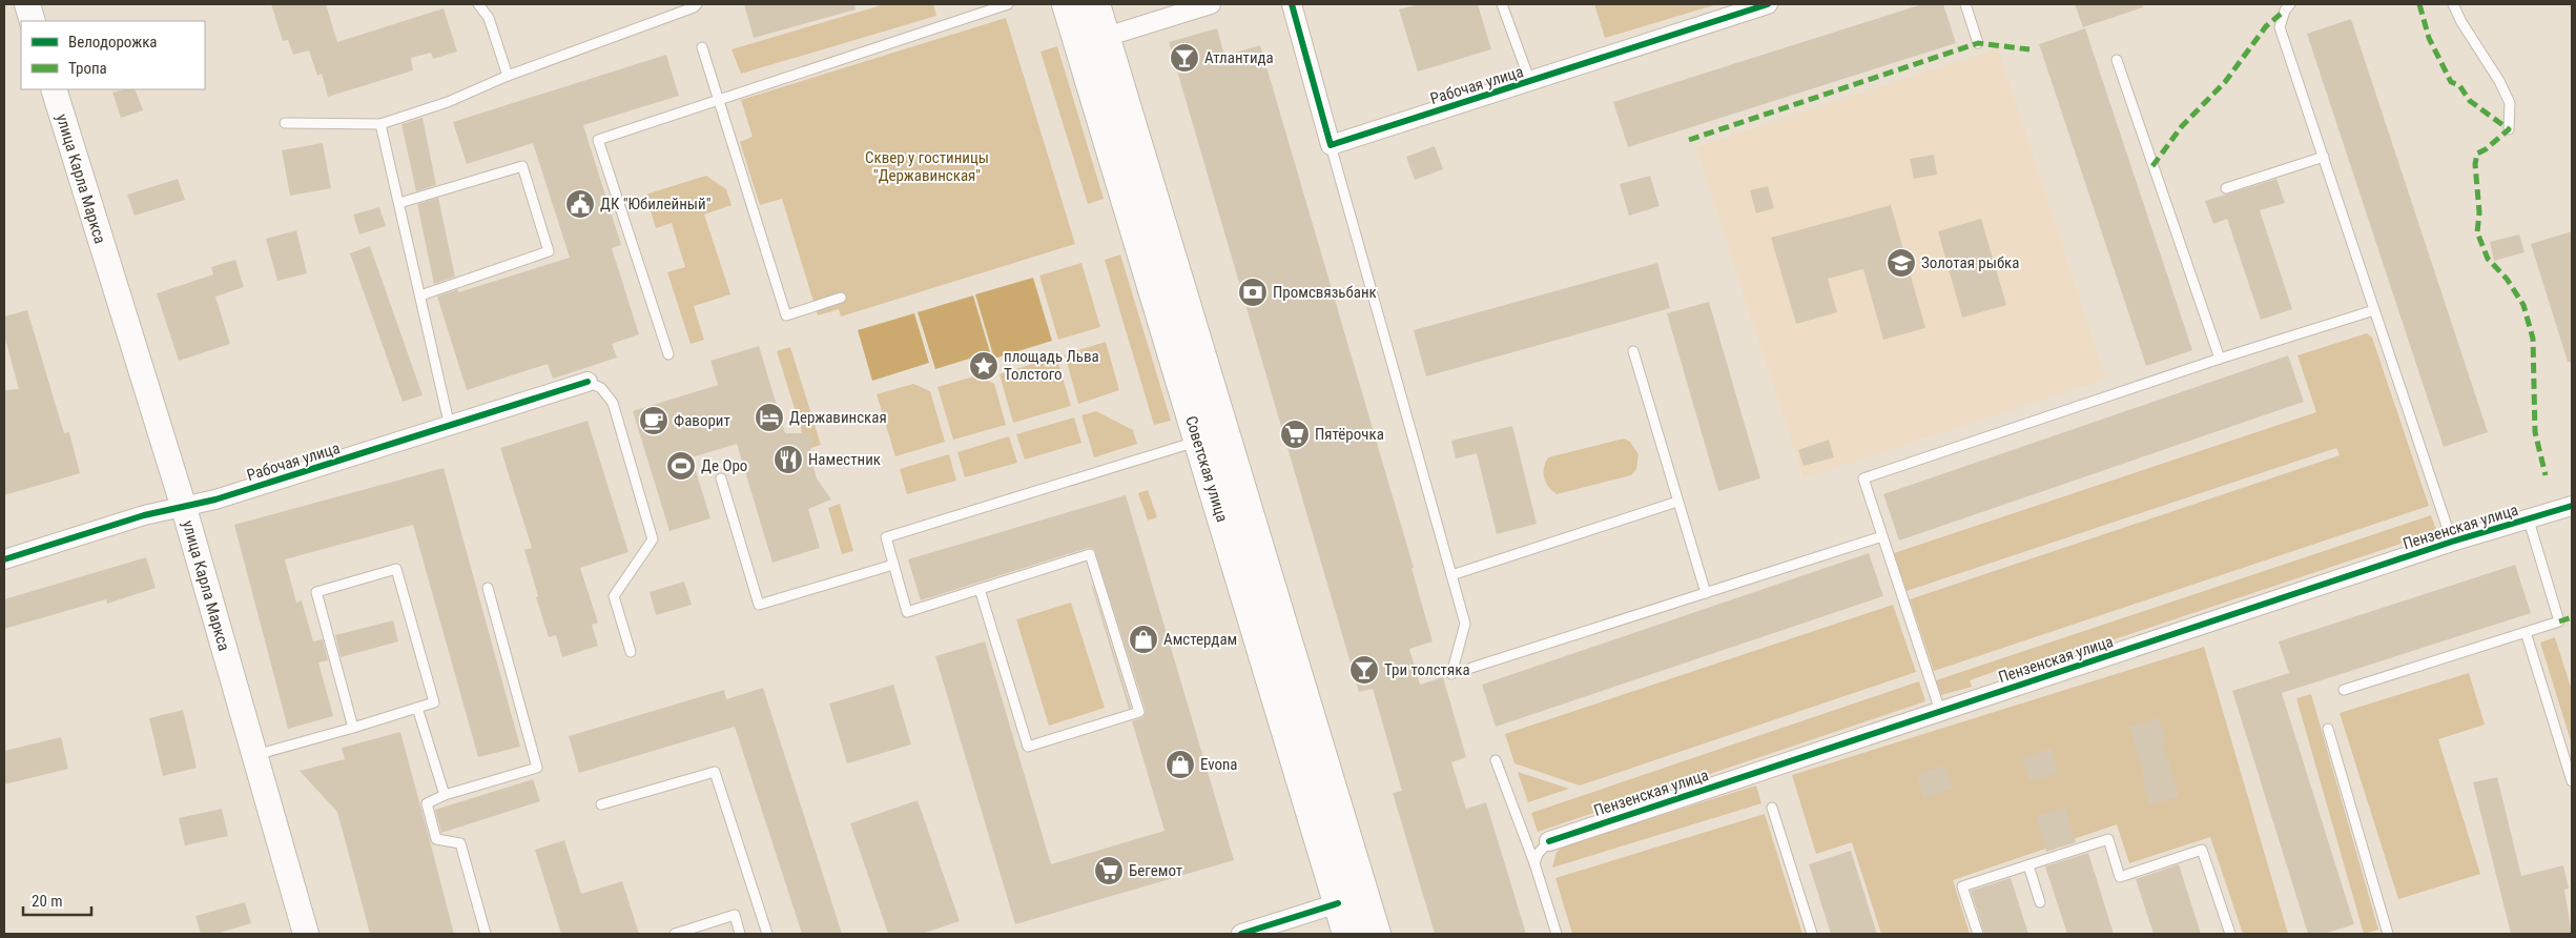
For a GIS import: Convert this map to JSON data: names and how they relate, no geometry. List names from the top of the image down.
{
  "streets": {
    "main road": ["улица Карла Маркса", "Советская улица"],
    "street": ["Рабочая улица", "Пензенская улица"]
  },
  "crossings": [
    ["Рабочая улица", "улица Карла Маркса"]
  ],
  "parks": ["Сквер у гостиницы \"Державинская\""],
  "places": {
    "bar": ["Атлантида", "Три толстяка"],
    "public building": ["ДК \"Юбилейный\""],
    "school or university": ["Золотая рыбка"],
    "bank": ["Промсвязьбанк"],
    "place": ["площадь Льва Толстого"],
    "hotel": ["Державинская"],
    "cafe": ["Фаворит"],
    "supermarket": ["Пятёрочка", "Бегемот"],
    "restaurant": ["Наместник"],
    "sports": ["Де Оро"],
    "shop": ["Амстердам", "Evona"]
  },
  "legend": ["Велодорожка", "Тропа"],
  "scale_bar": "20 m"
}
